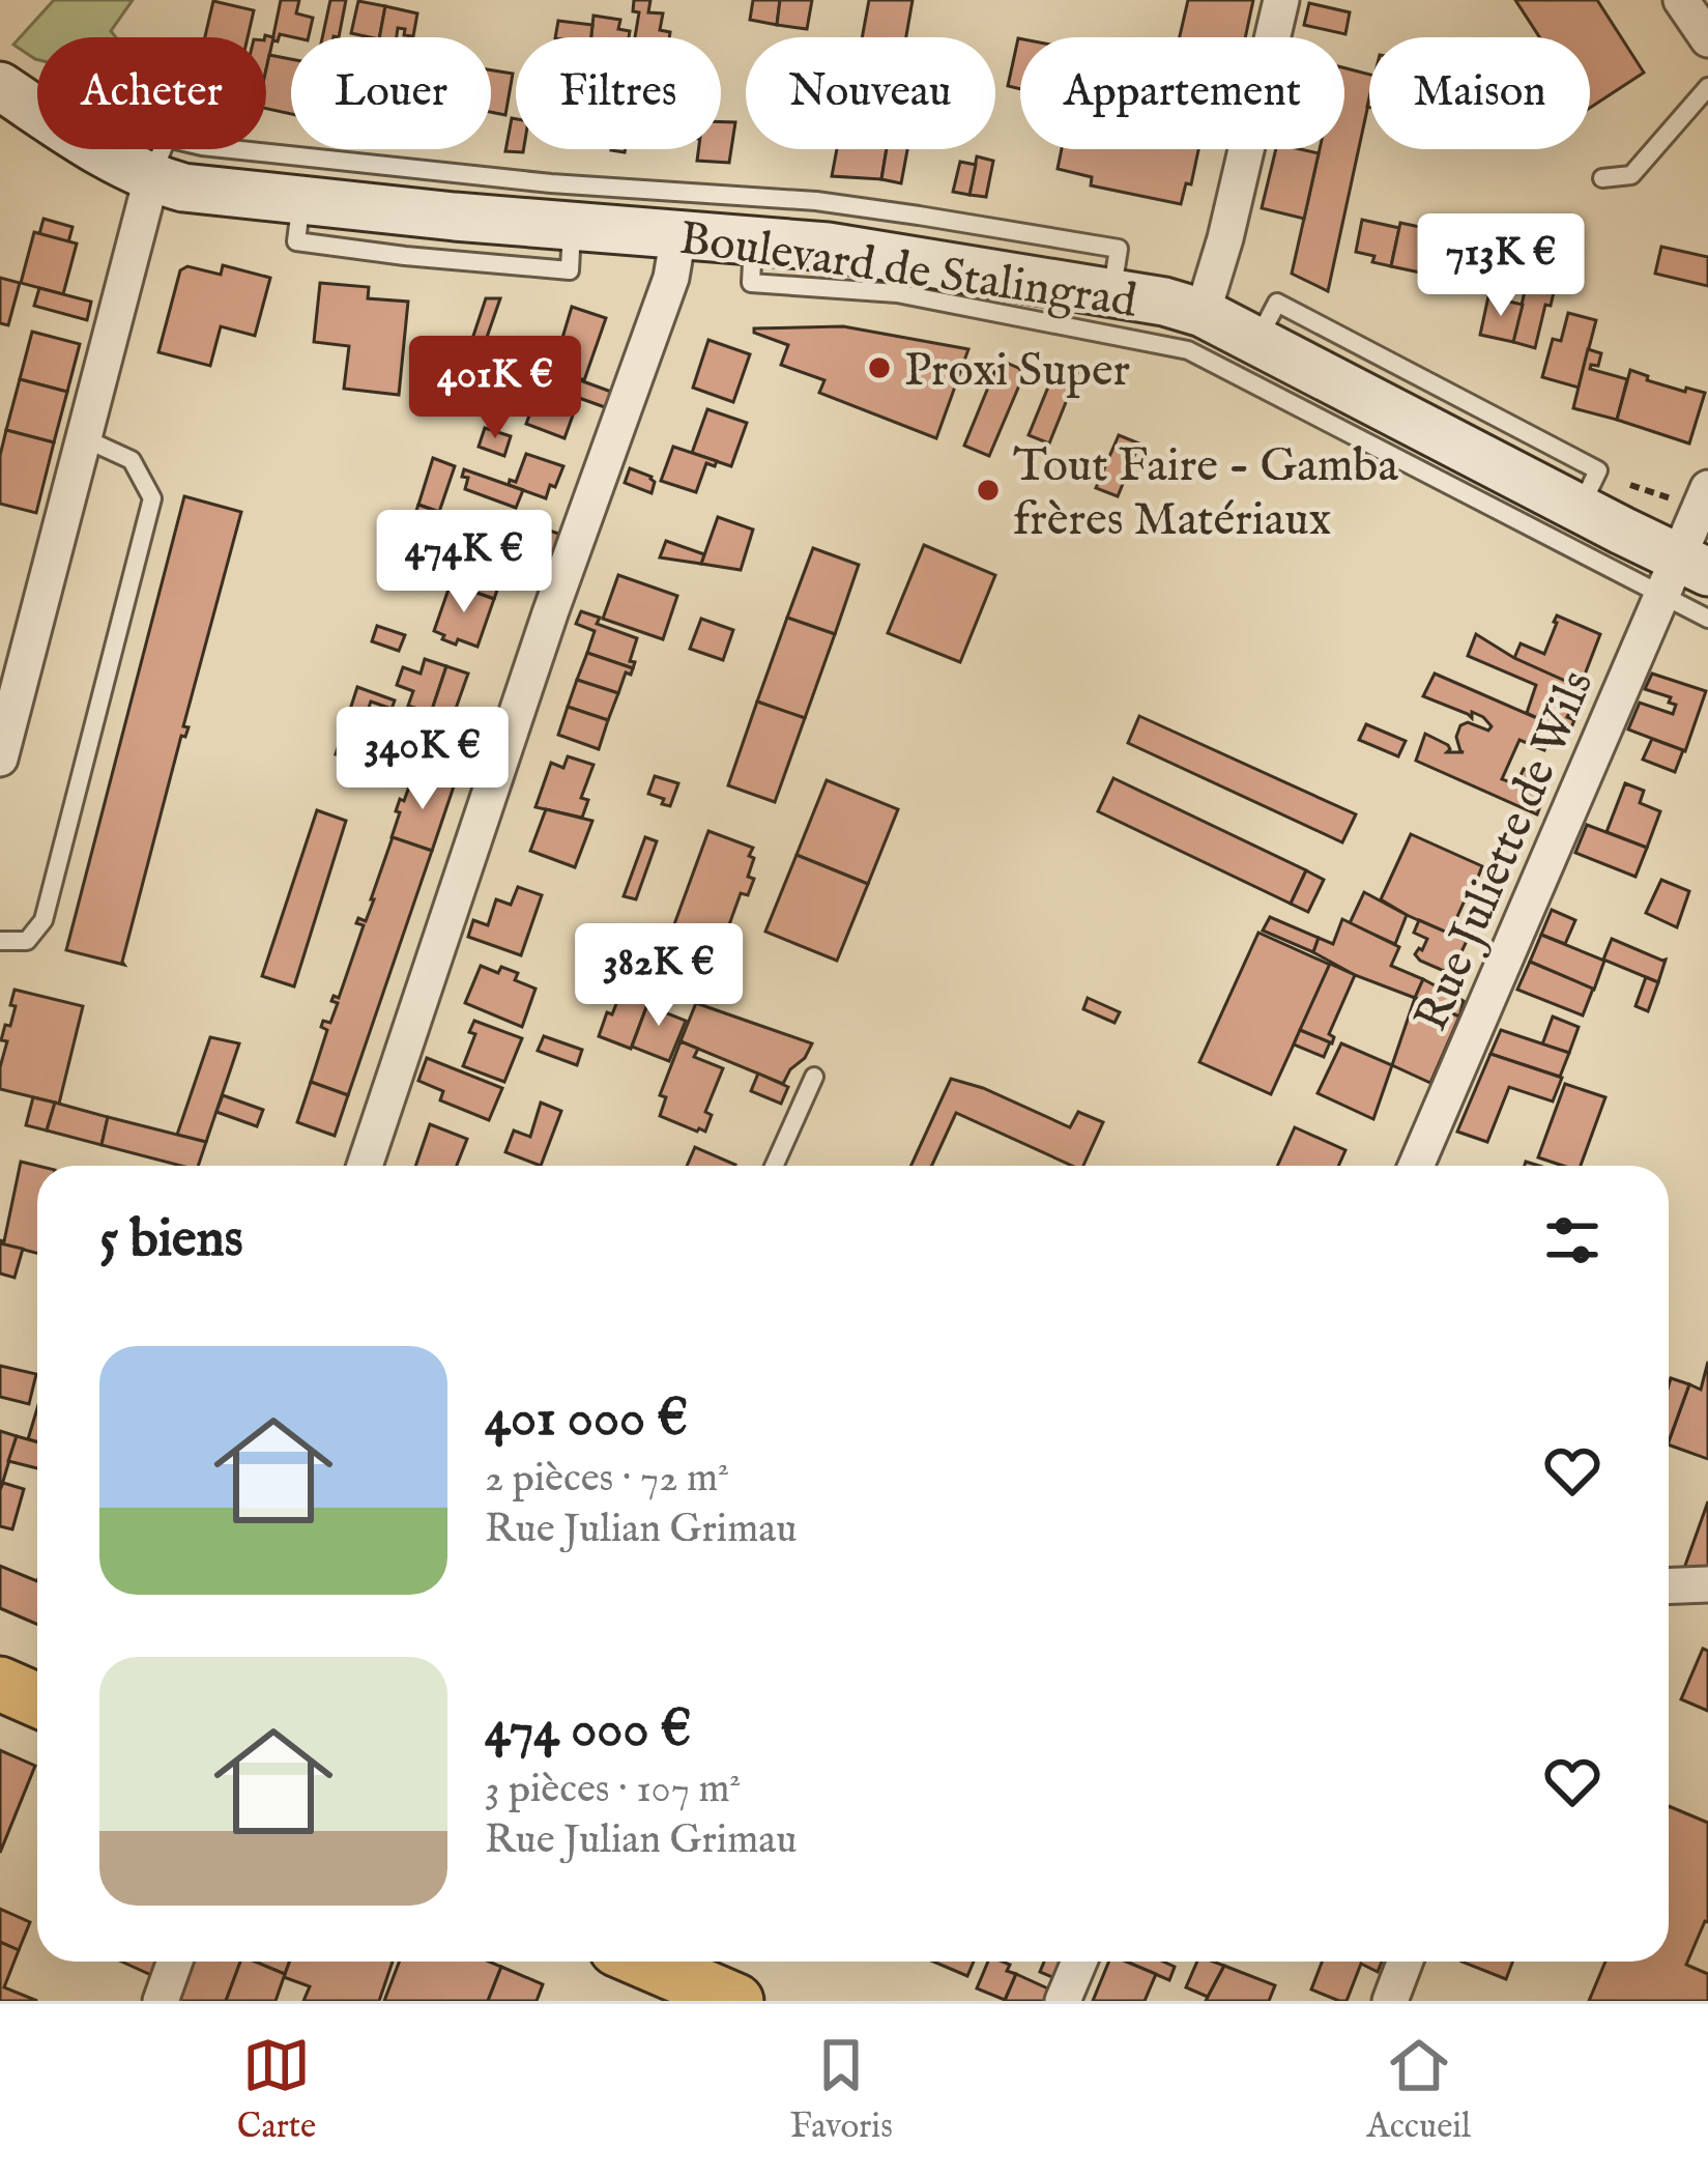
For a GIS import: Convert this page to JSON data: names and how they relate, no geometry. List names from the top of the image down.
{
  "streets": {
    "main road": ["Boulevard de Stalingrad"],
    "street": ["Rue Juliette de Wils"]
  },
  "crossings": [
    ["Boulevard de Stalingrad", "Rue Juliette de Wils"]
  ],
  "places": ["Proxi Super", "Tout Faire - Gamba frères Matériaux"],
  "page": {
    "chip": [
      "Acheter",
      "Louer",
      "Filtres",
      "Nouveau",
      "Appartement",
      "Maison"
    ],
    "price": [
      "713K €",
      "401K €",
      "474K €",
      "340K €",
      "382K €"
    ],
    "heading": "5 biens",
    "list": [
      {
        "name": "401 000 €",
        "note": "2 pièces · 72 m² · Rue Julian Grimau"
      },
      {
        "name": "474 000 €",
        "note": "3 pièces · 107 m² · Rue Julian Grimau"
      }
    ],
    "tabs": ["Carte", "Favoris", "Accueil"]
  }
}
